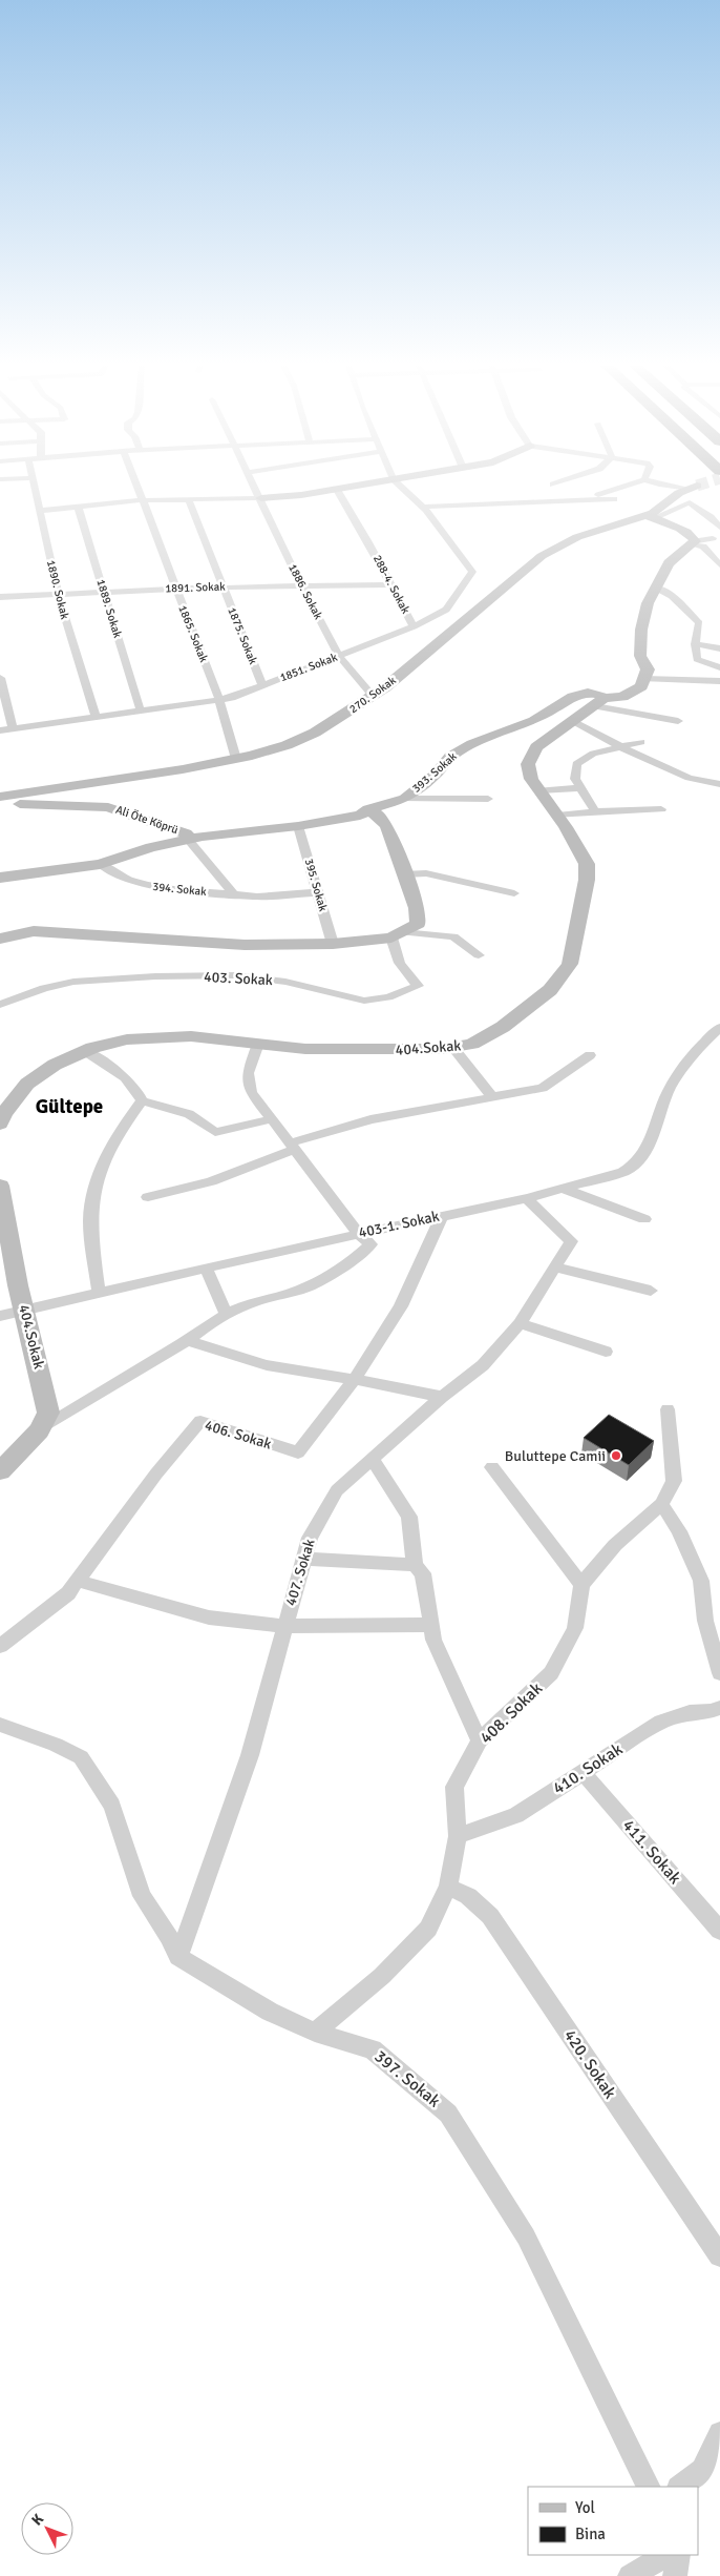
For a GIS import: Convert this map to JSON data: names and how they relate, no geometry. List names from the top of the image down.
{
  "streets": {
    "street": [
      "288-4. Sokak",
      "1891. Sokak",
      "1890. Sokak",
      "1886. Sokak",
      "1889. Sokak",
      "1865. Sokak",
      "1875. Sokak",
      "1851. Sokak",
      "270. Sokak",
      "393. Sokak",
      "Ali Öte Köprü",
      "395. Sokak",
      "394. Sokak",
      "403. Sokak",
      "404.Sokak",
      "403-1. Sokak",
      "406. Sokak",
      "407. Sokak",
      "408. Sokak",
      "410. Sokak",
      "411. Sokak",
      "420. Sokak",
      "397. Sokak"
    ]
  },
  "crossings": [
    ["288-4. Sokak", "1891. Sokak"],
    ["288-4. Sokak", "1851. Sokak"],
    ["1891. Sokak", "1890. Sokak"],
    ["1891. Sokak", "1886. Sokak"],
    ["1891. Sokak", "1889. Sokak"],
    ["1891. Sokak", "1865. Sokak"],
    ["1891. Sokak", "1875. Sokak"],
    ["1890. Sokak", "1851. Sokak"],
    ["1886. Sokak", "1851. Sokak"],
    ["1886. Sokak", "270. Sokak"],
    ["1889. Sokak", "1851. Sokak"],
    ["1865. Sokak", "1851. Sokak"],
    ["1865. Sokak", "270. Sokak"],
    ["1875. Sokak", "1851. Sokak"],
    ["393. Sokak", "Ali Öte Köprü"],
    ["393. Sokak", "395. Sokak"],
    ["393. Sokak", "394. Sokak"],
    ["393. Sokak", "404.Sokak"],
    ["Ali Öte Köprü", "394. Sokak"],
    ["395. Sokak", "394. Sokak"],
    ["404.Sokak", "403-1. Sokak"],
    ["403-1. Sokak", "406. Sokak"],
    ["403-1. Sokak", "407. Sokak"],
    ["407. Sokak", "397. Sokak"],
    ["408. Sokak", "410. Sokak"],
    ["408. Sokak", "420. Sokak"],
    ["408. Sokak", "397. Sokak"],
    ["410. Sokak", "411. Sokak"]
  ],
  "districts": ["Gültepe"],
  "places": ["Buluttepe Camii"],
  "legend": ["Yol", "Bina"],
  "north": "top left"
}
